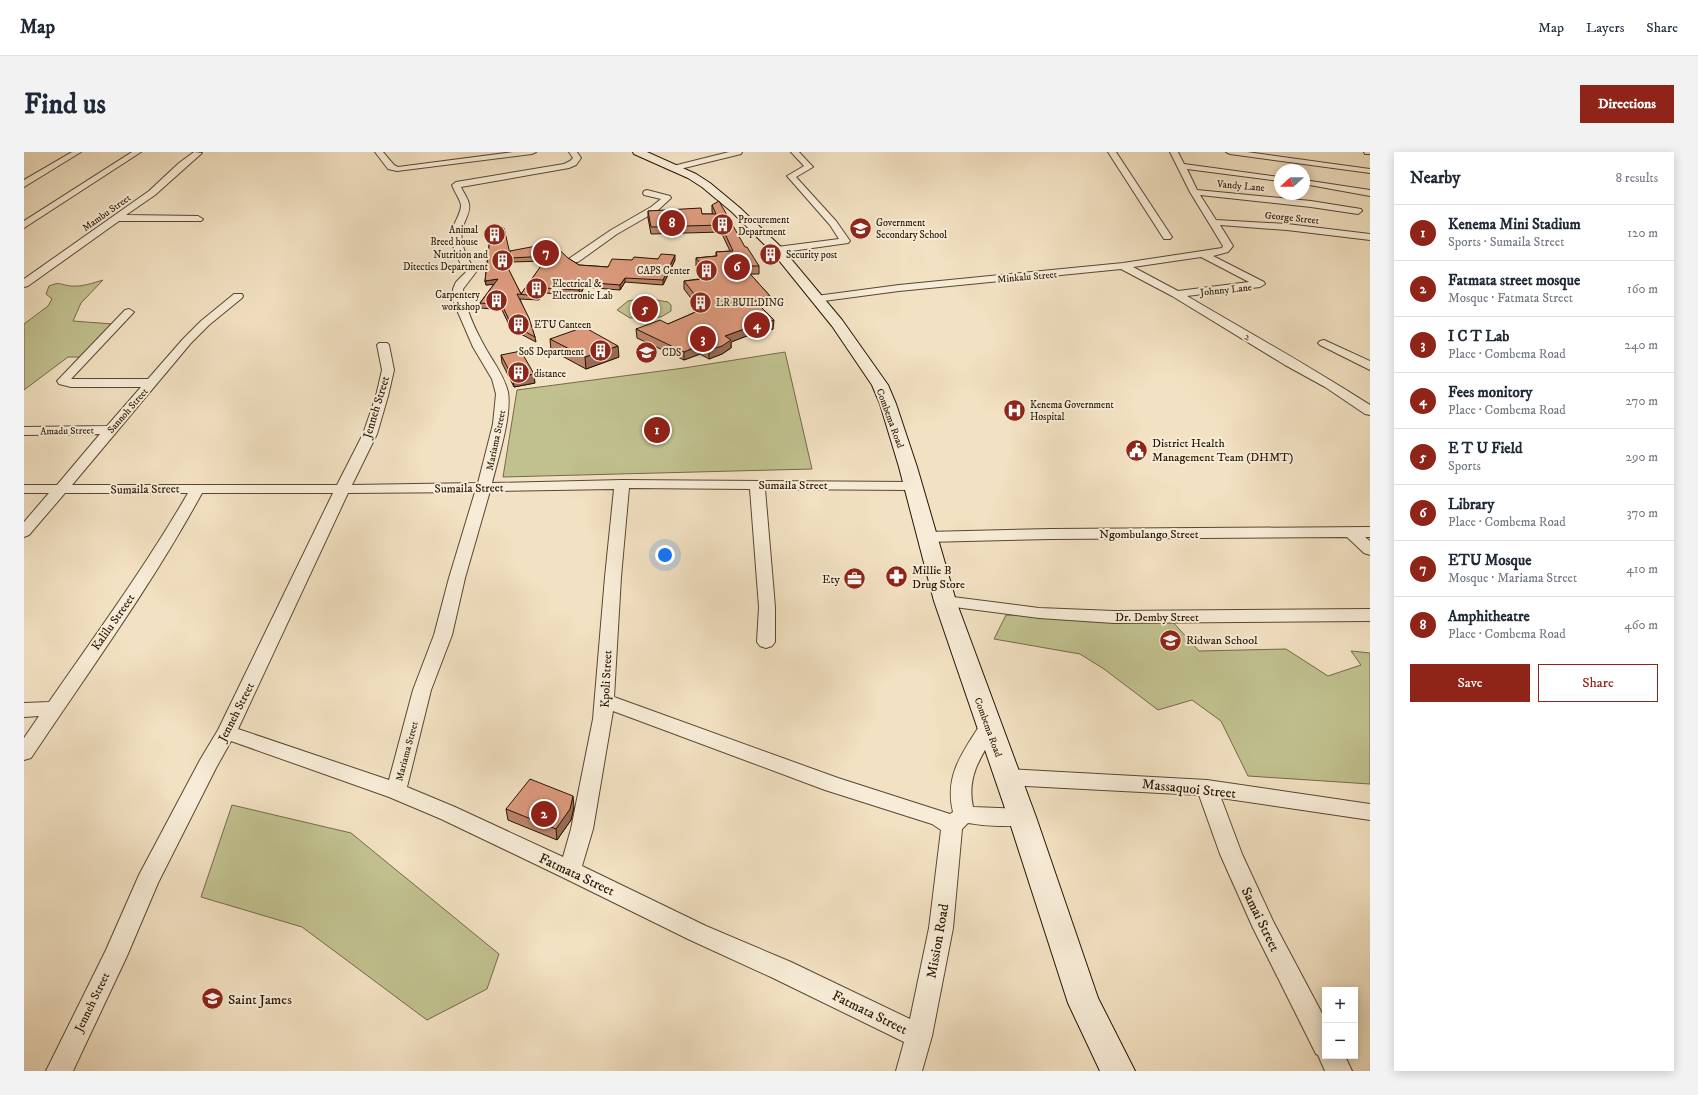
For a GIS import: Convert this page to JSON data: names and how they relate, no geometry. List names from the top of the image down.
{
  "streets": {
    "street": [
      "Vandy Lane",
      "Mambu Street",
      "George Street",
      "Minkalu Street",
      "Johnny Lane",
      "2",
      "Jenneh Street",
      "Sannoh Street",
      "Combema Road",
      "Amadu Street",
      "Mariama Street",
      "Sumaila Street",
      "Ngombulango Street",
      "Dr. Demby Street",
      "Kalilu Streeet",
      "Kpoli Street",
      "Massaquoi Street",
      "Fatmata Street",
      "Samai Street",
      "Mission Road"
    ]
  },
  "crossings": [
    ["George Street", "Minkalu Street"],
    ["Minkalu Street", "Johnny Lane"],
    ["Minkalu Street", "2"],
    ["Minkalu Street", "Combema Road"],
    ["Johnny Lane", "2"],
    ["Jenneh Street", "Sumaila Street"],
    ["Jenneh Street", "Fatmata Street"],
    ["Sannoh Street", "Amadu Street"],
    ["Sannoh Street", "Sumaila Street"],
    ["Combema Road", "Sumaila Street"],
    ["Combema Road", "Ngombulango Street"],
    ["Combema Road", "Dr. Demby Street"],
    ["Combema Road", "Massaquoi Street"],
    ["Combema Road", "Mission Road"],
    ["Mariama Street", "Sumaila Street"],
    ["Mariama Street", "Fatmata Street"],
    ["Sumaila Street", "Kalilu Streeet"],
    ["Sumaila Street", "Kpoli Street"],
    ["Kpoli Street", "Fatmata Street"],
    ["Massaquoi Street", "Samai Street"],
    ["Fatmata Street", "Mission Road"]
  ],
  "places": {
    "building": [
      "Procurement Department",
      "Animal Breed house",
      "Security post",
      "Nutrition and Ditectics Department",
      "CAPS Center",
      "Electrical & Electronic Lab",
      "Carpentery workshop",
      "LR BUILDING",
      "ETU Canteen",
      "SoS Department",
      "distance"
    ],
    "school or university": [
      "Government Secondary School",
      "CDS",
      "Ridwan School",
      "Saint James"
    ],
    "hospital": ["Kenema Government Hospital"],
    "public building": ["District Health Management Team (DHMT)"],
    "pharmacy": ["Millie B Drug Store"],
    "office": ["Ety"]
  },
  "north": "left",
  "page": {
    "header": "Map",
    "nav": ["Map", "Layers", "Share"],
    "buttons": [
      "Directions",
      ["Save", "Share"]
    ],
    "title": "Find us",
    "heading": ["Nearby", "8 results"],
    "list": [
      {
        "mark": "1",
        "name": "Kenema Mini Stadium",
        "note": "Sports · Sumaila Street",
        "value": "120 m"
      },
      {
        "mark": "2",
        "name": "Fatmata street mosque",
        "note": "Mosque · Fatmata Street",
        "value": "160 m"
      },
      {
        "mark": "3",
        "name": "I C T Lab",
        "note": "Place · Combema Road",
        "value": "240 m"
      },
      {
        "mark": "4",
        "name": "Fees monitory",
        "note": "Place · Combema Road",
        "value": "270 m"
      },
      {
        "mark": "5",
        "name": "E T U Field",
        "note": "Sports",
        "value": "290 m"
      },
      {
        "mark": "6",
        "name": "Library",
        "note": "Place · Combema Road",
        "value": "370 m"
      },
      {
        "mark": "7",
        "name": "ETU Mosque",
        "note": "Mosque · Mariama Street",
        "value": "410 m"
      },
      {
        "mark": "8",
        "name": "Amphitheatre",
        "note": "Place · Combema Road",
        "value": "460 m"
      }
    ],
    "pins": [
      "8",
      "7",
      "6",
      "5",
      "4",
      "3",
      "1",
      "2"
    ],
    "map_buttons": ["+", "−"]
  }
}
